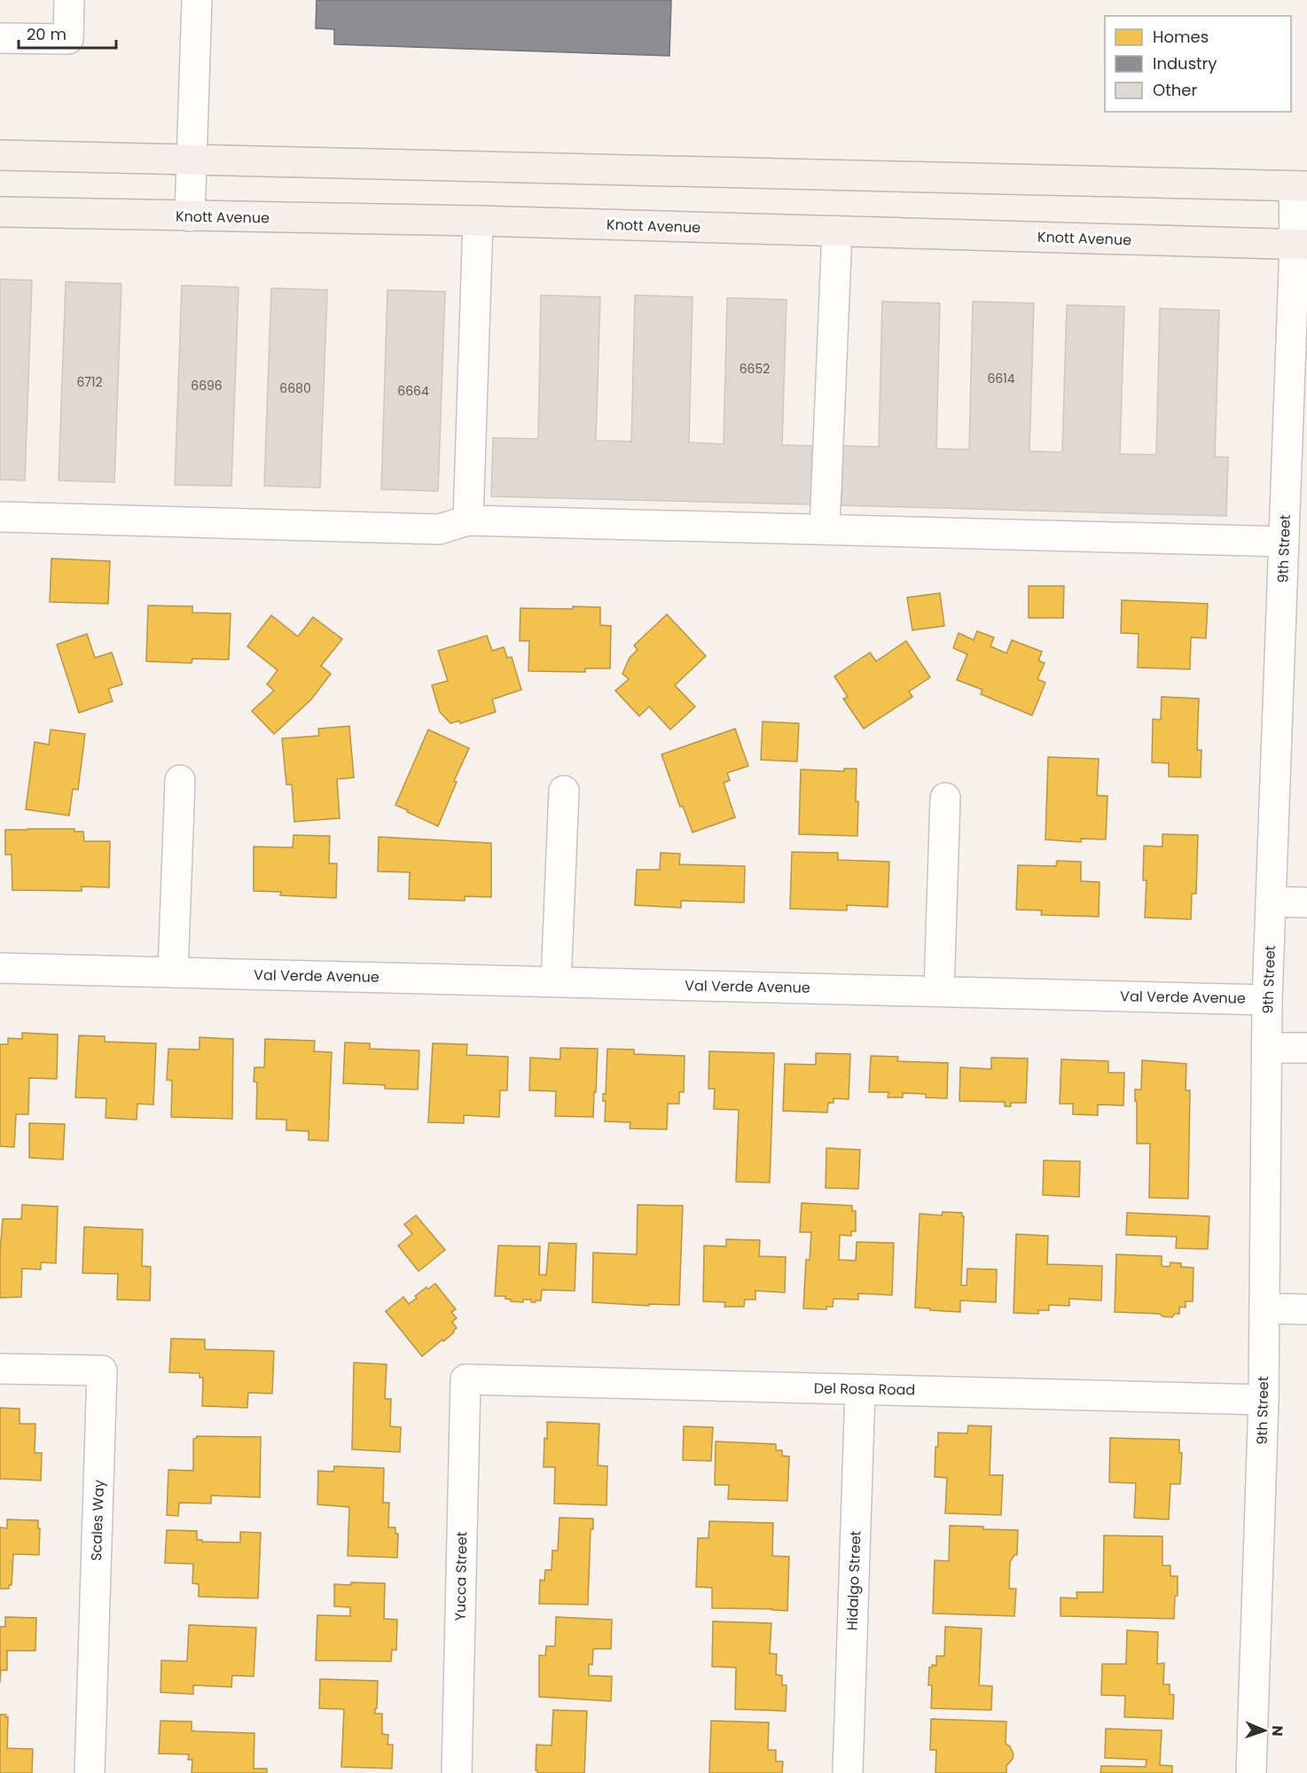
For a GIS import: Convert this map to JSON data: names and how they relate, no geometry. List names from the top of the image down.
{
  "streets": {
    "main road": ["Knott Avenue"],
    "street": [
      "9th Street",
      "Val Verde Avenue",
      "Del Rosa Road",
      "Scales Way",
      "Yucca Street",
      "Hidalgo Street"
    ]
  },
  "crossings": [
    ["Knott Avenue", "9th Street"],
    ["9th Street", "Val Verde Avenue"],
    ["9th Street", "Del Rosa Road"],
    ["Del Rosa Road", "Yucca Street"],
    ["Del Rosa Road", "Hidalgo Street"]
  ],
  "house_numbers": [
    "6652",
    "6614",
    "6712",
    "6696",
    "6680",
    "6664"
  ],
  "legend": ["Homes", "Industry", "Other"],
  "scale_bar": "20 m",
  "north": "right"
}
